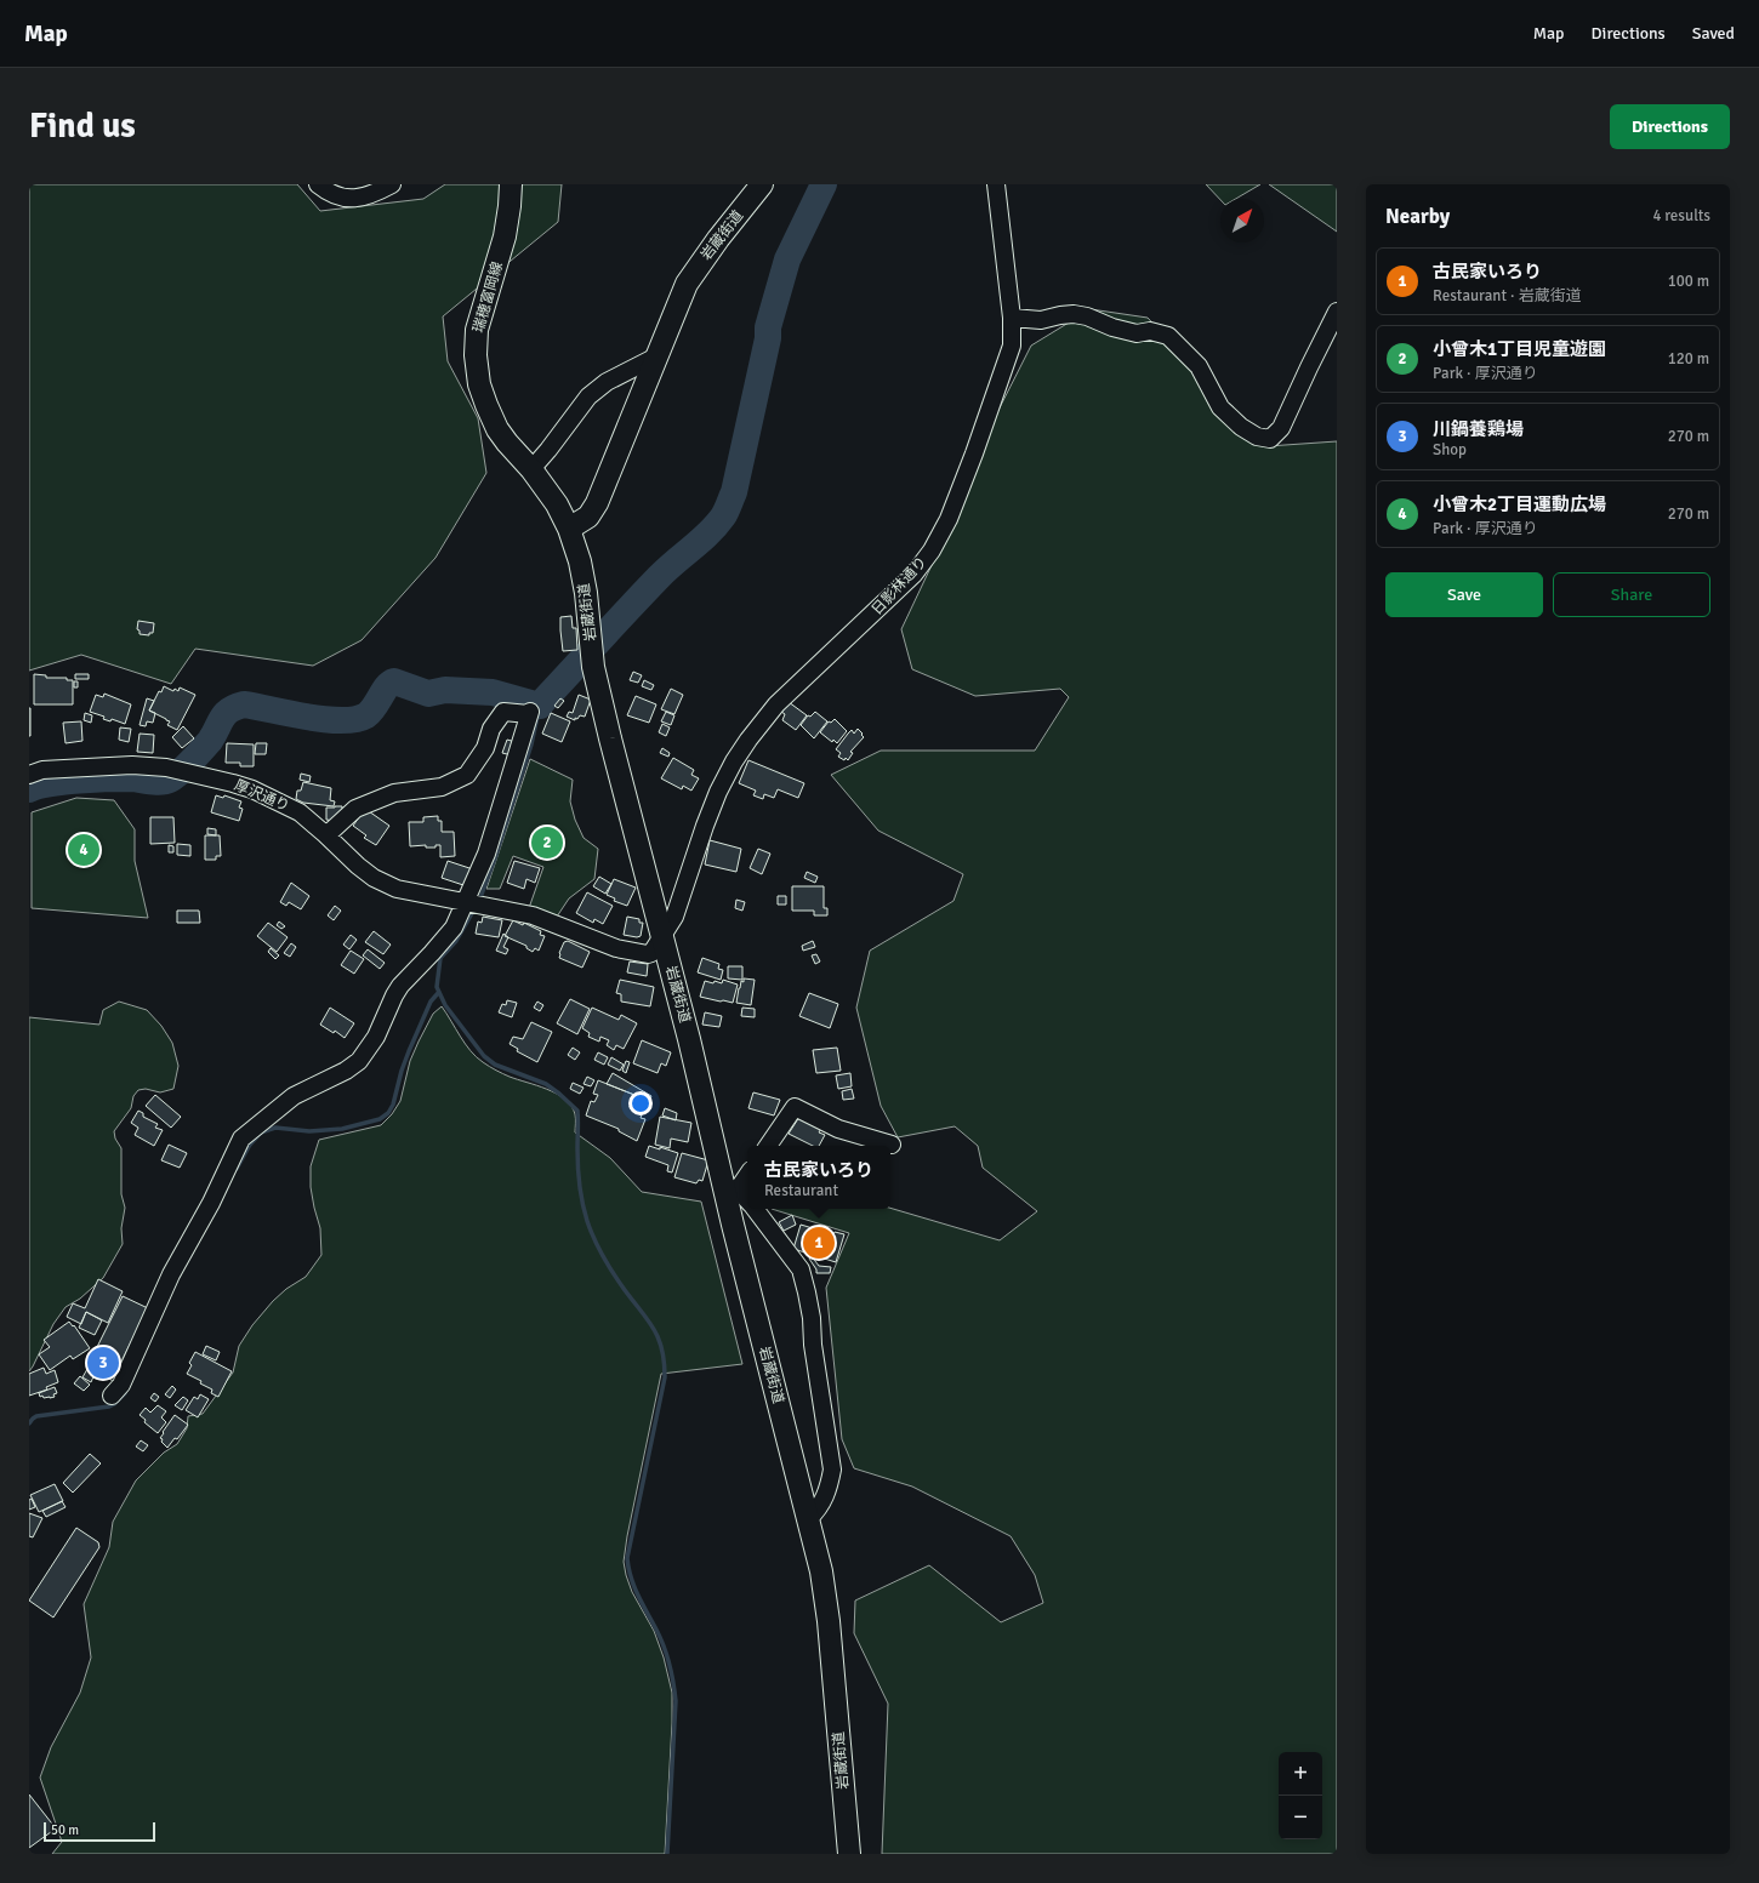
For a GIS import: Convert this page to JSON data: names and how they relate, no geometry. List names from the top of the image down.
{
  "streets": {
    "main road": ["岩蔵街道", "瑞穂富岡線"],
    "street": ["日影林通り", "厚沢通り"]
  },
  "crossings": [
    ["岩蔵街道", "瑞穂富岡線"],
    ["岩蔵街道", "日影林通り"],
    ["岩蔵街道", "厚沢通り"],
    ["日影林通り", "厚沢通り"]
  ],
  "scale_bar": "50 m",
  "north": "top right",
  "page": {
    "header": "Map",
    "nav": ["Map", "Directions", "Saved"],
    "buttons": [
      "Directions",
      ["Save", "Share"]
    ],
    "title": "Find us",
    "heading": ["Nearby", "4 results"],
    "list": [
      {
        "mark": "1",
        "name": "古民家いろり",
        "note": "Restaurant · 岩蔵街道",
        "value": "100 m"
      },
      {
        "mark": "2",
        "name": "小曾木1丁目児童遊園",
        "note": "Park · 厚沢通り",
        "value": "120 m"
      },
      {
        "mark": "3",
        "name": "川鍋養鶏場",
        "note": "Shop",
        "value": "270 m"
      },
      {
        "mark": "4",
        "name": "小曾木2丁目運動広場",
        "note": "Park · 厚沢通り",
        "value": "270 m"
      }
    ],
    "pins": [
      "2",
      "4",
      "1",
      "3"
    ],
    "popup": ["古民家いろり", "Restaurant"],
    "map_buttons": ["+", "−"],
    "scale": "50 m"
  }
}
